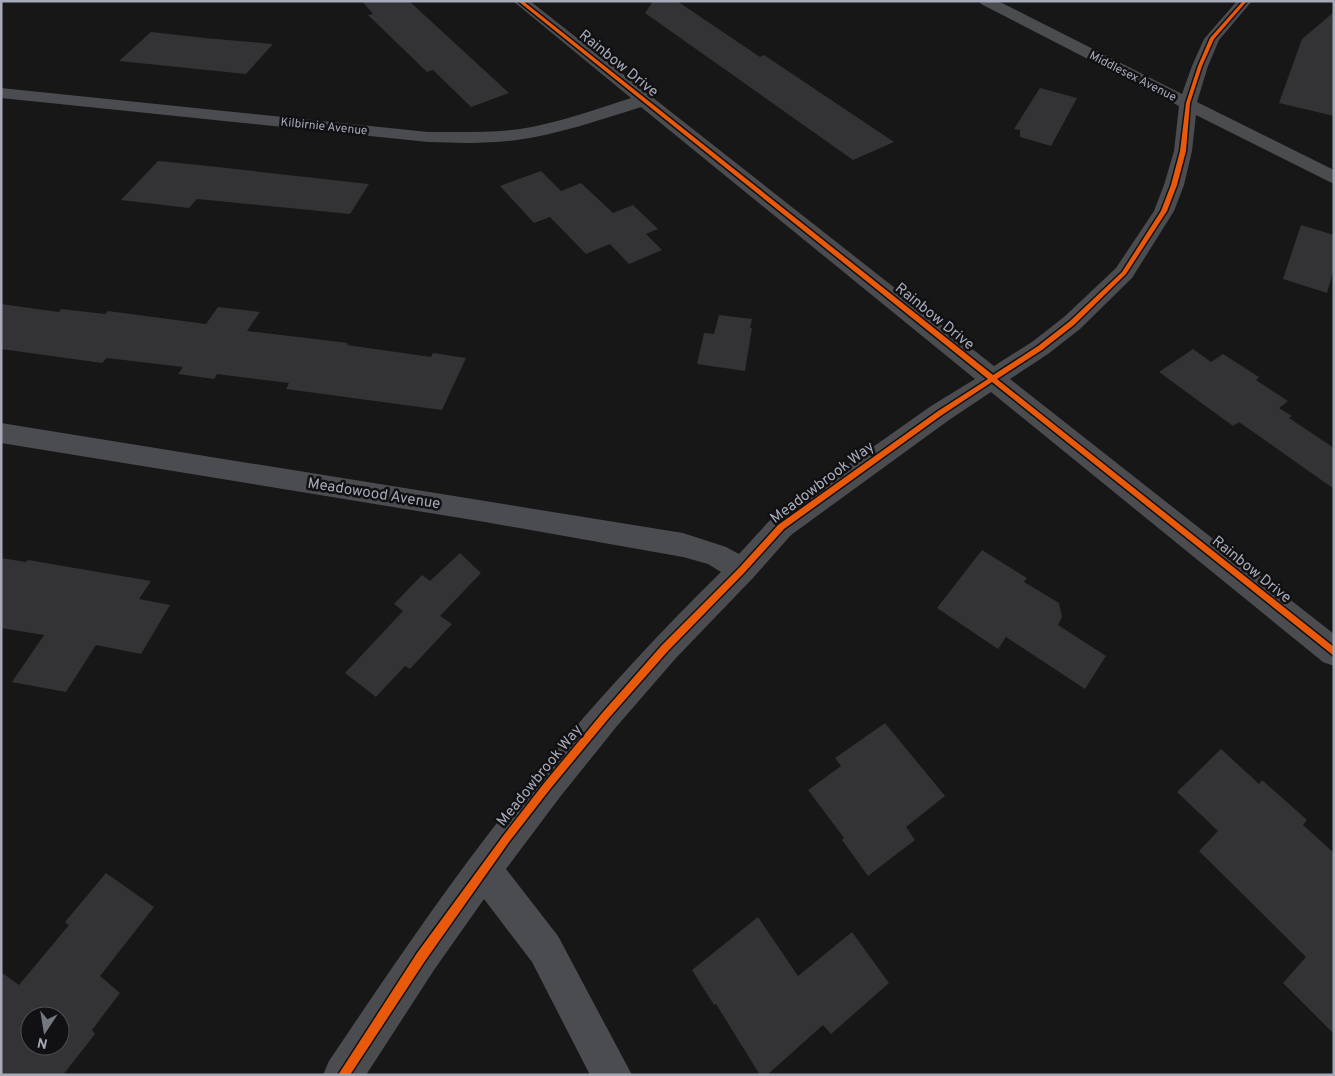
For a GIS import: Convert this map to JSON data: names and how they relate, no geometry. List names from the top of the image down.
{
  "streets": {
    "street": [
      "Rainbow Drive",
      "Middlesex Avenue",
      "Kilbirnie Avenue",
      "Meadowbrook Way",
      "Meadowood Avenue"
    ]
  },
  "crossings": [
    ["Rainbow Drive", "Kilbirnie Avenue"],
    ["Rainbow Drive", "Meadowbrook Way"],
    ["Middlesex Avenue", "Meadowbrook Way"],
    ["Meadowbrook Way", "Meadowood Avenue"]
  ],
  "north": "bottom"
}
